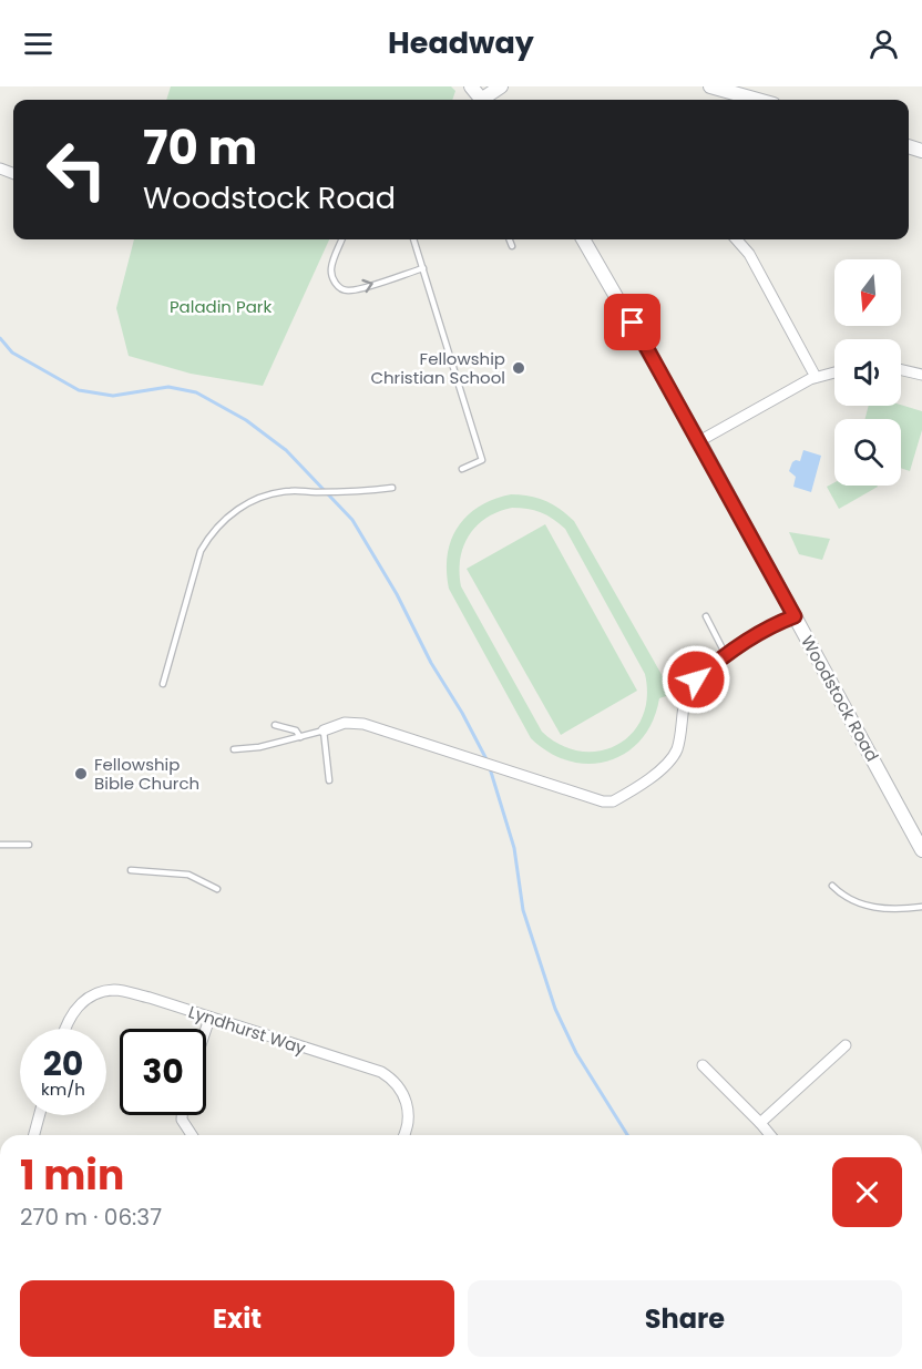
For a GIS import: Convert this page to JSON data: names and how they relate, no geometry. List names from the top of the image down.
{
  "streets": {
    "street": ["Woodstock Road", "Lyndhurst Way"]
  },
  "parks": ["Paladin Park"],
  "places": ["Fellowship Christian School", "Fellowship Bible Church"],
  "north": "bottom",
  "page": {
    "header": "Headway",
    "turn": ["70 m", "Woodstock Road"],
    "speed": "20 km/h",
    "limit": "30",
    "heading": ["1 min", "270 m · 06:37"],
    "buttons": ["Exit", "Share"]
  }
}
